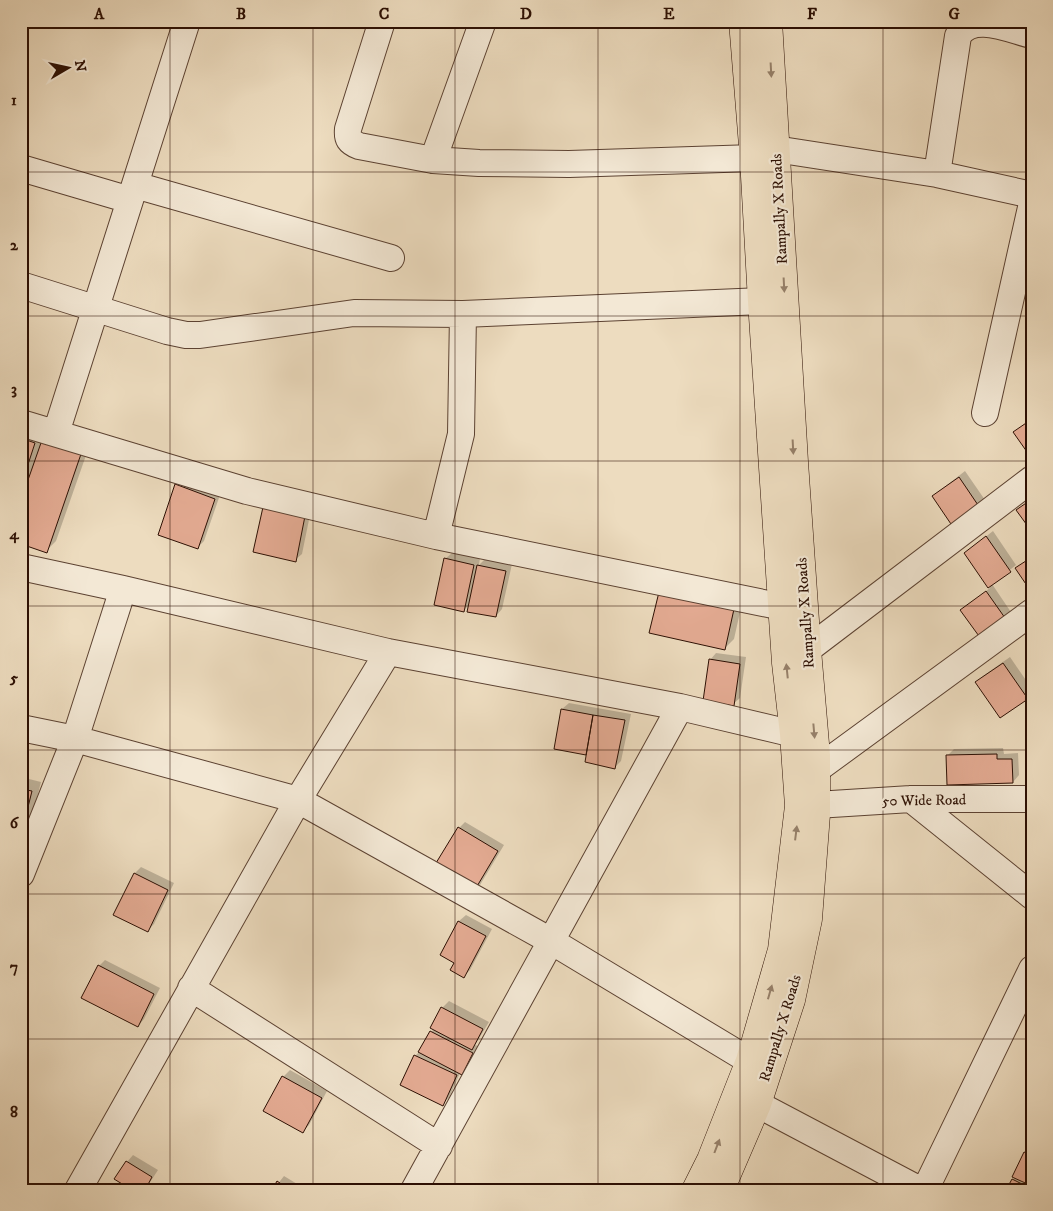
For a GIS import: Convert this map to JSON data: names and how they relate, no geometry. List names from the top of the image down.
{
  "streets": {
    "main road": ["Rampally X Roads"],
    "street": ["50 Wide Road"]
  },
  "crossings": [
    ["Rampally X Roads", "50 Wide Road"]
  ],
  "north": "right",
  "grid": {
    "columns": [
      "A",
      "B",
      "C",
      "D",
      "E",
      "F",
      "G"
    ],
    "rows": [
      "1",
      "2",
      "3",
      "4",
      "5",
      "6",
      "7",
      "8"
    ]
  }
}
